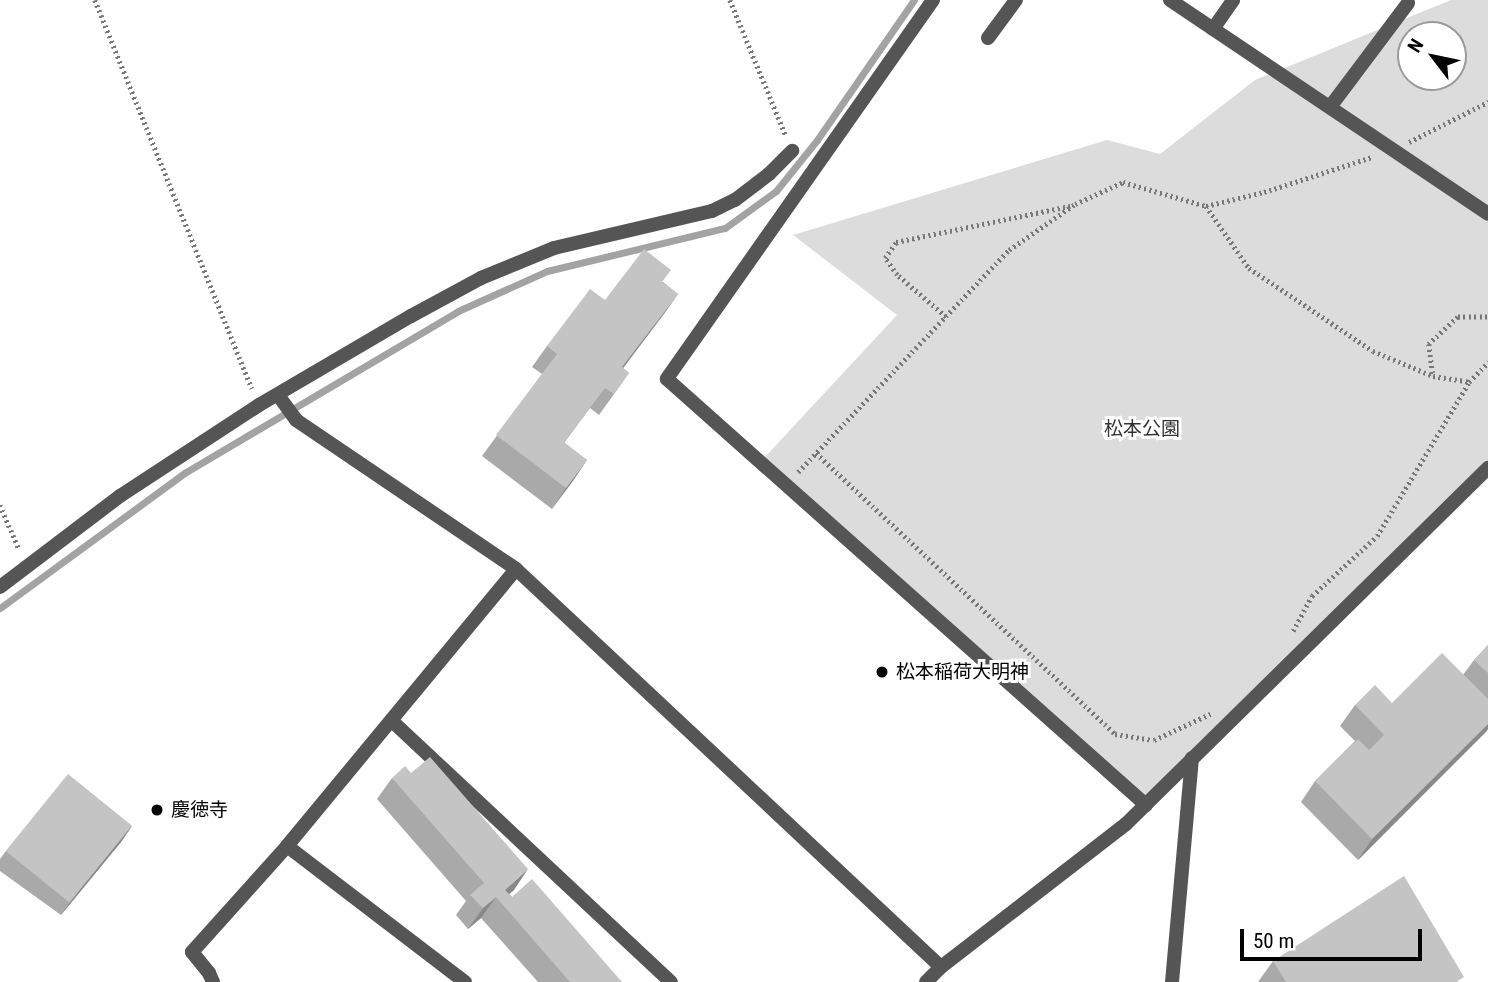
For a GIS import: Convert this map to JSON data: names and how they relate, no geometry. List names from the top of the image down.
{
  "parks": ["松本公園"],
  "places": ["松本稲荷大明神", "慶徳寺"],
  "scale_bar": "50 m",
  "north": "top left"
}
